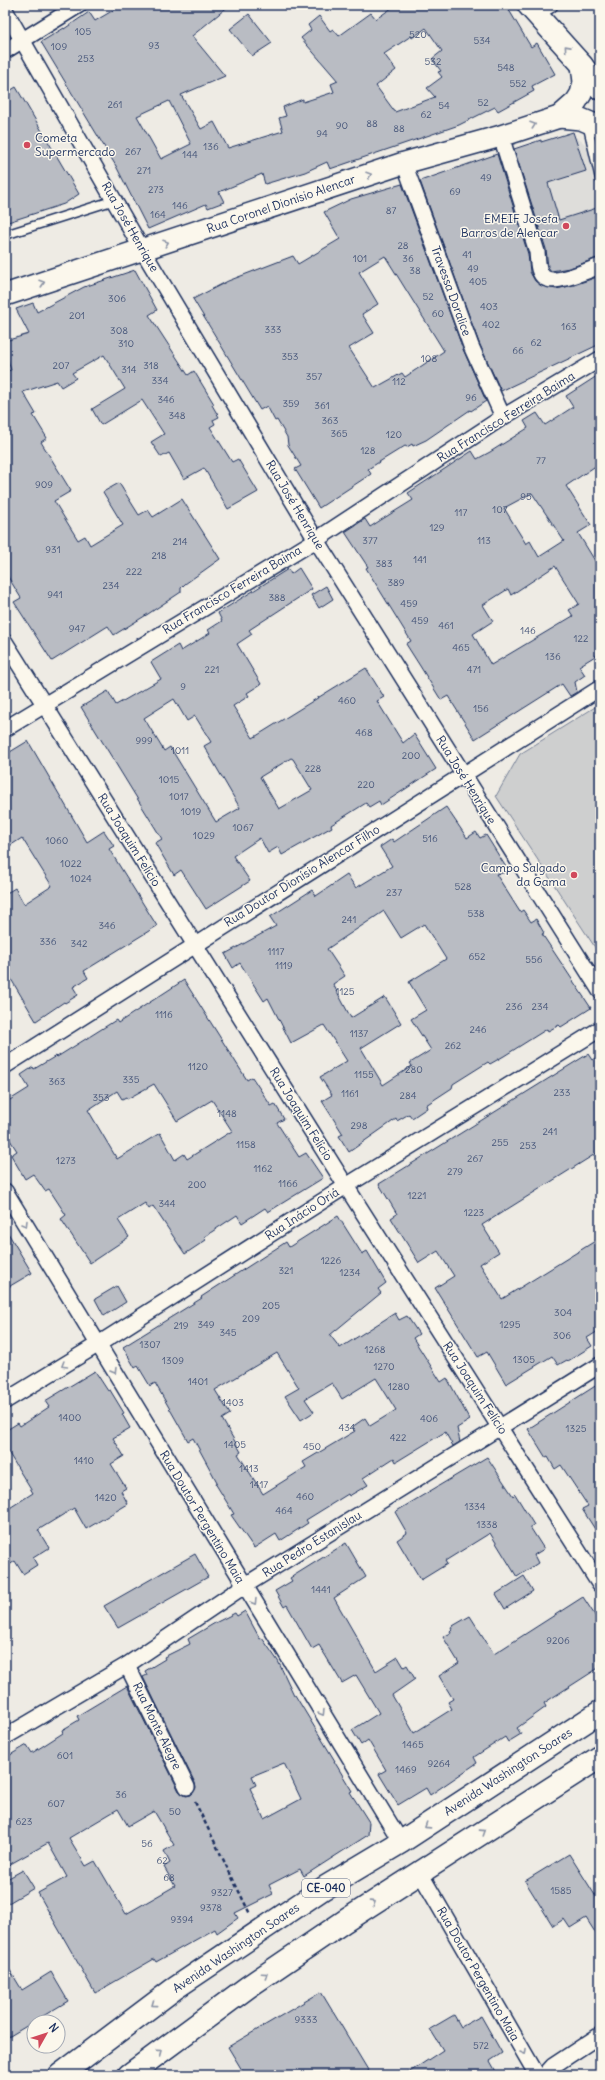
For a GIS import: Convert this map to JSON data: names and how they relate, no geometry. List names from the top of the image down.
{
  "streets": {
    "highway": ["Avenida Washington Soares", "CE-040"],
    "main road": ["Rua Coronel Dionísio Alencar"],
    "street": [
      "Rua José Henrique",
      "Travessa Doralice",
      "Rua Francisco Ferreira Baima",
      "Rua Joaquim Felício",
      "Rua Doutor Dionísio Alencar Filho",
      "Rua Inácio Oriá",
      "Rua Doutor Pergentino Maia",
      "Rua Pedro Estanislau",
      "Rua Monte Alegre"
    ]
  },
  "crossings": [
    ["Rua Coronel Dionísio Alencar", "Rua José Henrique"],
    ["Rua Coronel Dionísio Alencar", "Travessa Doralice"],
    ["Rua José Henrique", "Rua Francisco Ferreira Baima"],
    ["Rua José Henrique", "Rua Doutor Dionísio Alencar Filho"],
    ["Travessa Doralice", "Rua Francisco Ferreira Baima"],
    ["Rua Francisco Ferreira Baima", "Rua Joaquim Felício"],
    ["Rua Joaquim Felício", "Rua Doutor Dionísio Alencar Filho"],
    ["Rua Joaquim Felício", "Rua Inácio Oriá"],
    ["Rua Joaquim Felício", "Rua Pedro Estanislau"],
    ["Rua Inácio Oriá", "Rua Doutor Pergentino Maia"],
    ["Rua Doutor Pergentino Maia", "Rua Pedro Estanislau"],
    ["Rua Doutor Pergentino Maia", "Avenida Washington Soares"],
    ["Rua Doutor Pergentino Maia", "CE-040"],
    ["Rua Pedro Estanislau", "Rua Monte Alegre"]
  ],
  "one_way": ["Rua Coronel Dionísio Alencar", "Rua Doutor Pergentino Maia"],
  "places": ["Cometa Supermercado", "EMEIF Josefa Barros de Alencar", "Campo Salgado da Gama"],
  "house_numbers": [
    "105",
    "520",
    "534",
    "93",
    "109",
    "253",
    "532",
    "548",
    "552",
    "52",
    "261",
    "54",
    "62",
    "88",
    "90",
    "88",
    "94",
    "136",
    "267",
    "144",
    "271",
    "49",
    "273",
    "69",
    "146",
    "87",
    "164",
    "28",
    "41",
    "101",
    "36",
    "49",
    "38",
    "405",
    "52",
    "306",
    "403",
    "60",
    "201",
    "402",
    "163",
    "333",
    "308",
    "62",
    "310",
    "66",
    "353",
    "108",
    "207",
    "318",
    "314",
    "357",
    "334",
    "112",
    "96",
    "346",
    "359",
    "361",
    "348",
    "363",
    "365",
    "120",
    "128",
    "77",
    "909",
    "95",
    "107",
    "117",
    "129",
    "377",
    "113",
    "214",
    "931",
    "218",
    "141",
    "383",
    "222",
    "389",
    "234",
    "941",
    "388",
    "459",
    "459",
    "461",
    "947",
    "146",
    "122",
    "465",
    "136",
    "221",
    "471",
    "9",
    "460",
    "156",
    "468",
    "999",
    "1011",
    "200",
    "228",
    "1015",
    "220",
    "1017",
    "1019",
    "1067",
    "1029",
    "516",
    "1060",
    "1022",
    "1024",
    "528",
    "237",
    "538",
    "241",
    "346",
    "336",
    "342",
    "1117",
    "652",
    "556",
    "1119",
    "1125",
    "236",
    "234",
    "1116",
    "246",
    "1137",
    "262",
    "1120",
    "280",
    "1155",
    "335",
    "363",
    "233",
    "1161",
    "284",
    "353",
    "1148",
    "298",
    "241",
    "255",
    "1158",
    "253",
    "267",
    "1273",
    "1162",
    "279",
    "1166",
    "200",
    "1221",
    "344",
    "1223",
    "1226",
    "321",
    "1234",
    "205",
    "304",
    "209",
    "349",
    "1295",
    "219",
    "345",
    "306",
    "1307",
    "1268",
    "1305",
    "1309",
    "1270",
    "1401",
    "1280",
    "1403",
    "1400",
    "406",
    "434",
    "1325",
    "422",
    "1405",
    "450",
    "1410",
    "1413",
    "1417",
    "460",
    "1420",
    "1334",
    "464",
    "1338",
    "1441",
    "9206",
    "1465",
    "601",
    "9264",
    "1469",
    "36",
    "607",
    "50",
    "623",
    "56",
    "62",
    "68",
    "1585",
    "9327",
    "9378",
    "9394",
    "9333",
    "572"
  ],
  "north": "top right"
}
